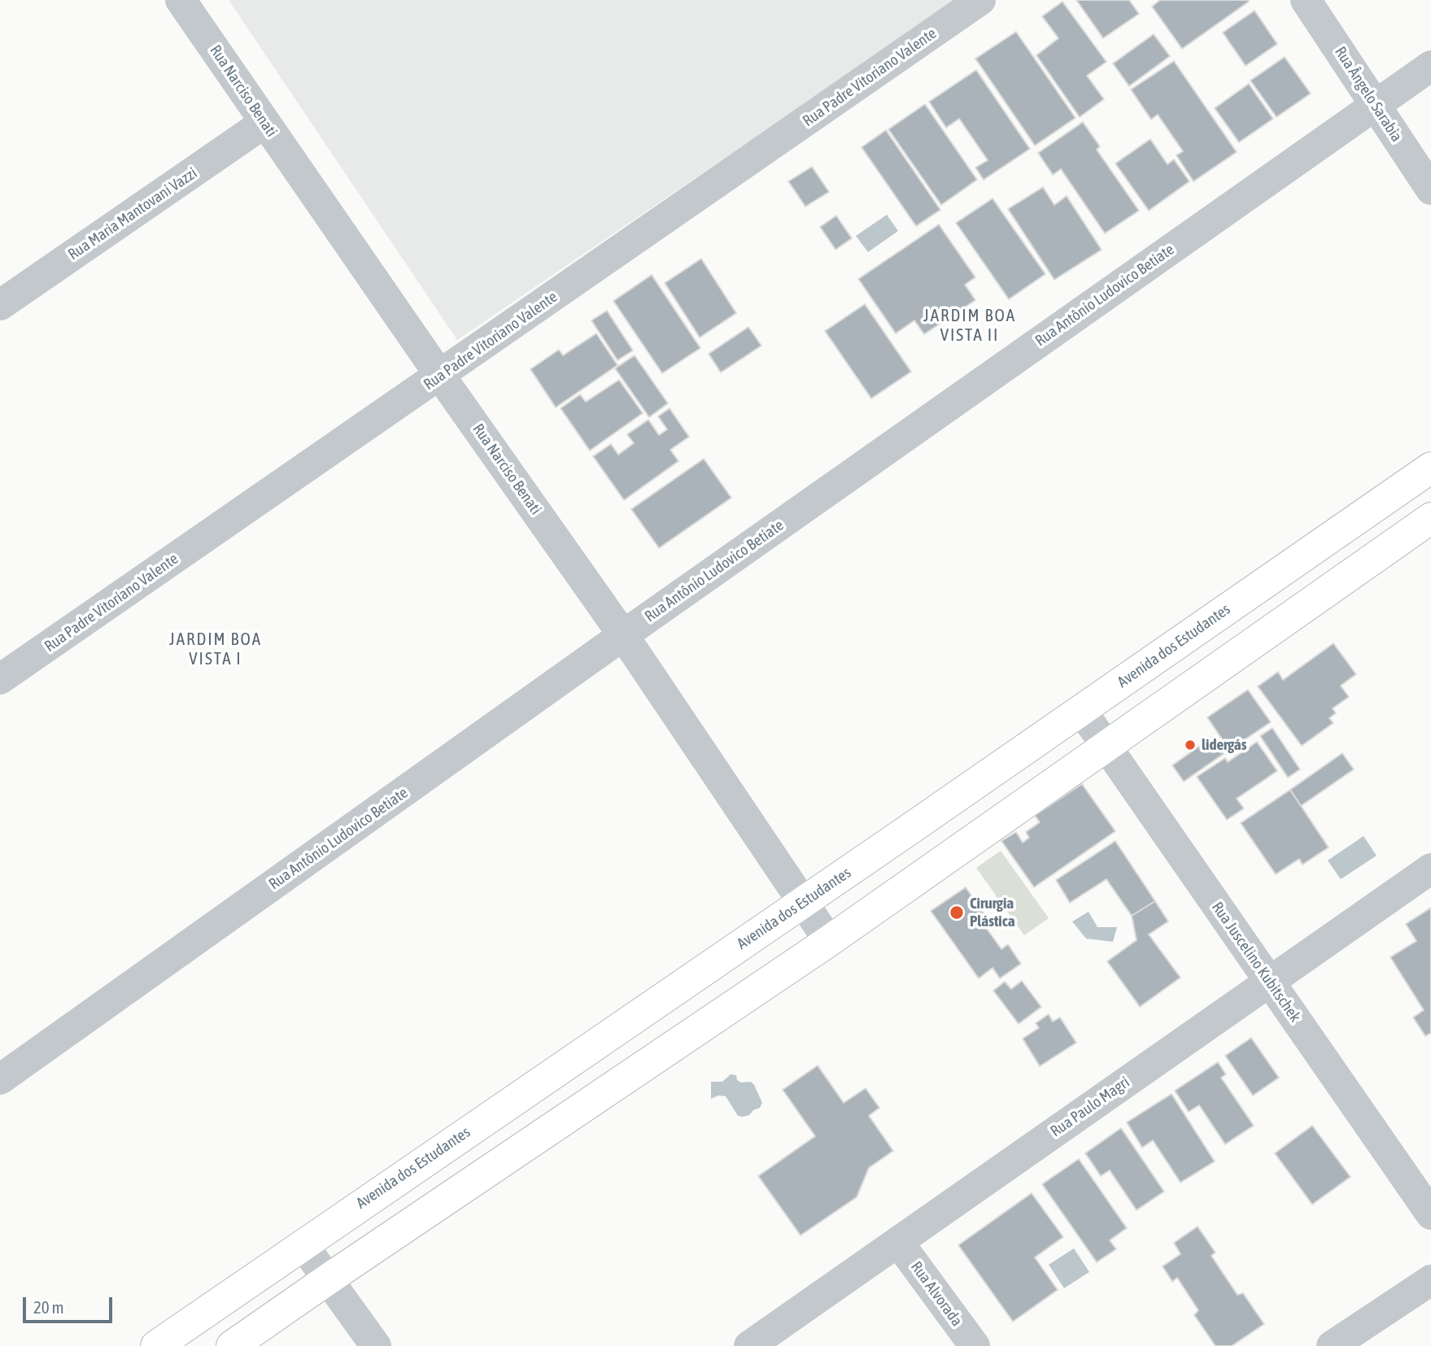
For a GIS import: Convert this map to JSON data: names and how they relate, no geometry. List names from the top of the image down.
{
  "streets": {
    "street": [
      "Rua Padre Vitoriano Valente",
      "Rua Narciso Benati",
      "Rua Ângelo Sarabia",
      "Rua Maria Mantovani Vazzi",
      "Rua Antônio Ludovico Betiate",
      "Avenida dos Estudantes",
      "Rua Juscelino Kubitschek",
      "Rua Paulo Magri",
      "Rua Alvorada"
    ]
  },
  "crossings": [
    ["Rua Padre Vitoriano Valente", "Rua Narciso Benati"],
    ["Rua Narciso Benati", "Rua Maria Mantovani Vazzi"],
    ["Rua Narciso Benati", "Rua Antônio Ludovico Betiate"],
    ["Rua Narciso Benati", "Avenida dos Estudantes"],
    ["Rua Ângelo Sarabia", "Rua Antônio Ludovico Betiate"],
    ["Avenida dos Estudantes", "Rua Juscelino Kubitschek"],
    ["Rua Juscelino Kubitschek", "Rua Paulo Magri"],
    ["Rua Paulo Magri", "Rua Alvorada"]
  ],
  "districts": ["JARDIM BOA VISTA II", "JARDIM BOA VISTA I"],
  "places": ["lidergás", "Cirurgia Plástica"],
  "scale_bar": "20 m"
}
